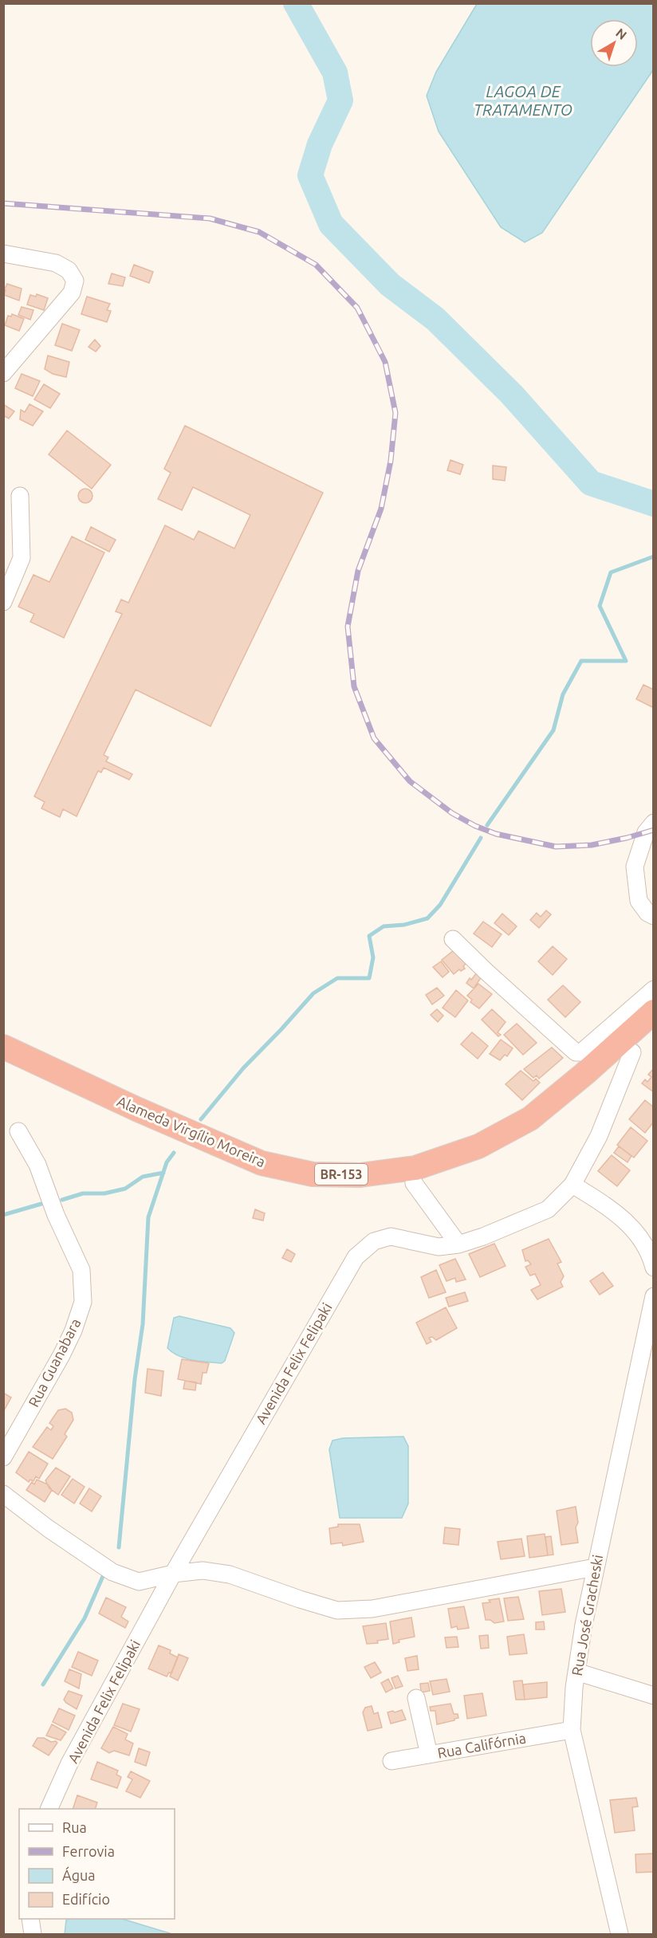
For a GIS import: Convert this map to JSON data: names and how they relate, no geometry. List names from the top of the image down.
{
  "streets": {
    "highway": ["Alameda Virgílio Moreira", "BR-153"],
    "street": [
      "Rua Guanabara",
      "Avenida Felix Felipaki",
      "Rua José Gracheski",
      "Rua Califórnia"
    ]
  },
  "crossings": [
    ["Alameda Virgílio Moreira", "Avenida Felix Felipaki"],
    ["Rua José Gracheski", "Rua Califórnia"]
  ],
  "water": ["LAGOA DE TRATAMENTO"],
  "legend": [
    "Rua",
    "Ferrovia",
    "Água",
    "Edifício"
  ],
  "north": "top right"
}
